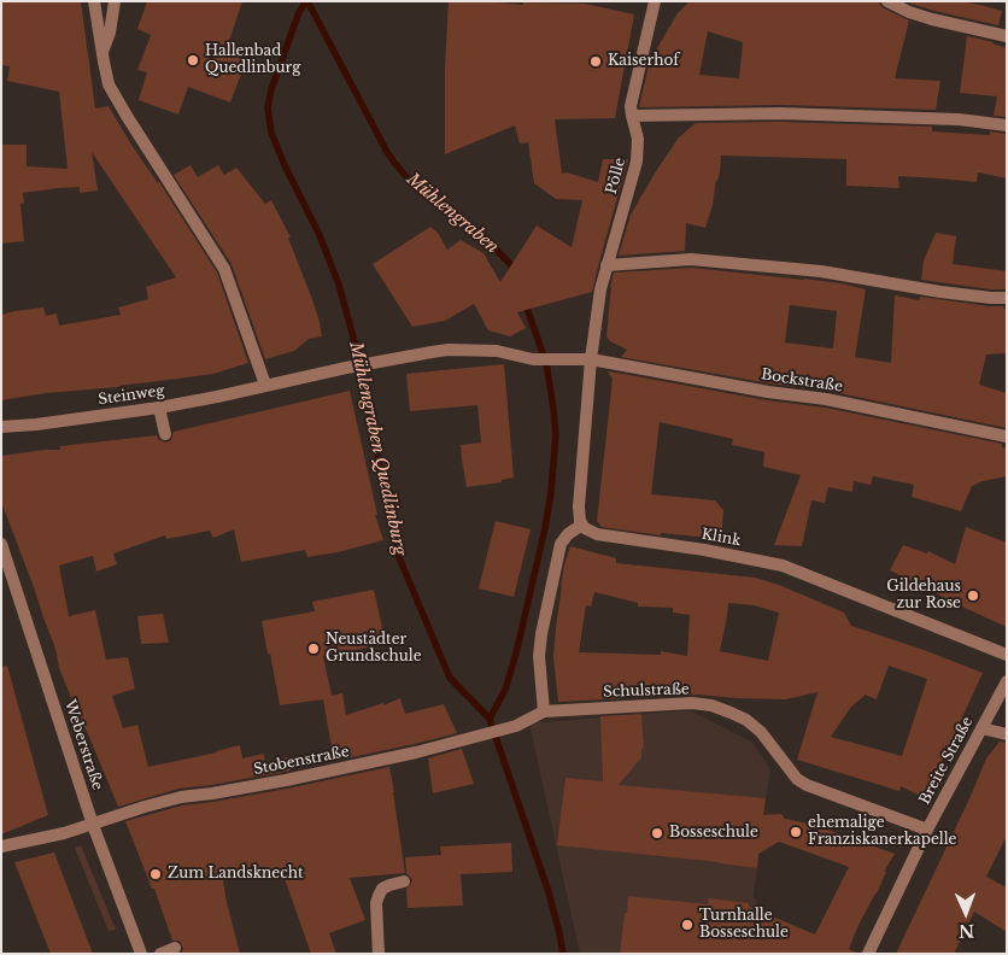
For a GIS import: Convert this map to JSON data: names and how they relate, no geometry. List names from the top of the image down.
{
  "streets": {
    "street": [
      "Pölle",
      "Bockstraße",
      "Steinweg",
      "Klink",
      "Schulstraße",
      "Weberstraße",
      "Stobenstraße",
      "Breite Straße"
    ]
  },
  "crossings": [
    ["Pölle", "Bockstraße"],
    ["Bockstraße", "Steinweg"],
    ["Schulstraße", "Stobenstraße"],
    ["Schulstraße", "Breite Straße"],
    ["Weberstraße", "Stobenstraße"]
  ],
  "water": ["Mühlengraben", "Mühlengraben Quedlinburg"],
  "places": [
    "Hallenbad Quedlinburg",
    "Kaiserhof",
    "Gildehaus zur Rose",
    "Neustädter Grundschule",
    "ehemalige Franziskanerkapelle",
    "Bosseschule",
    "Zum Landsknecht",
    "Turnhalle Bosseschule"
  ],
  "north": "bottom"
}
